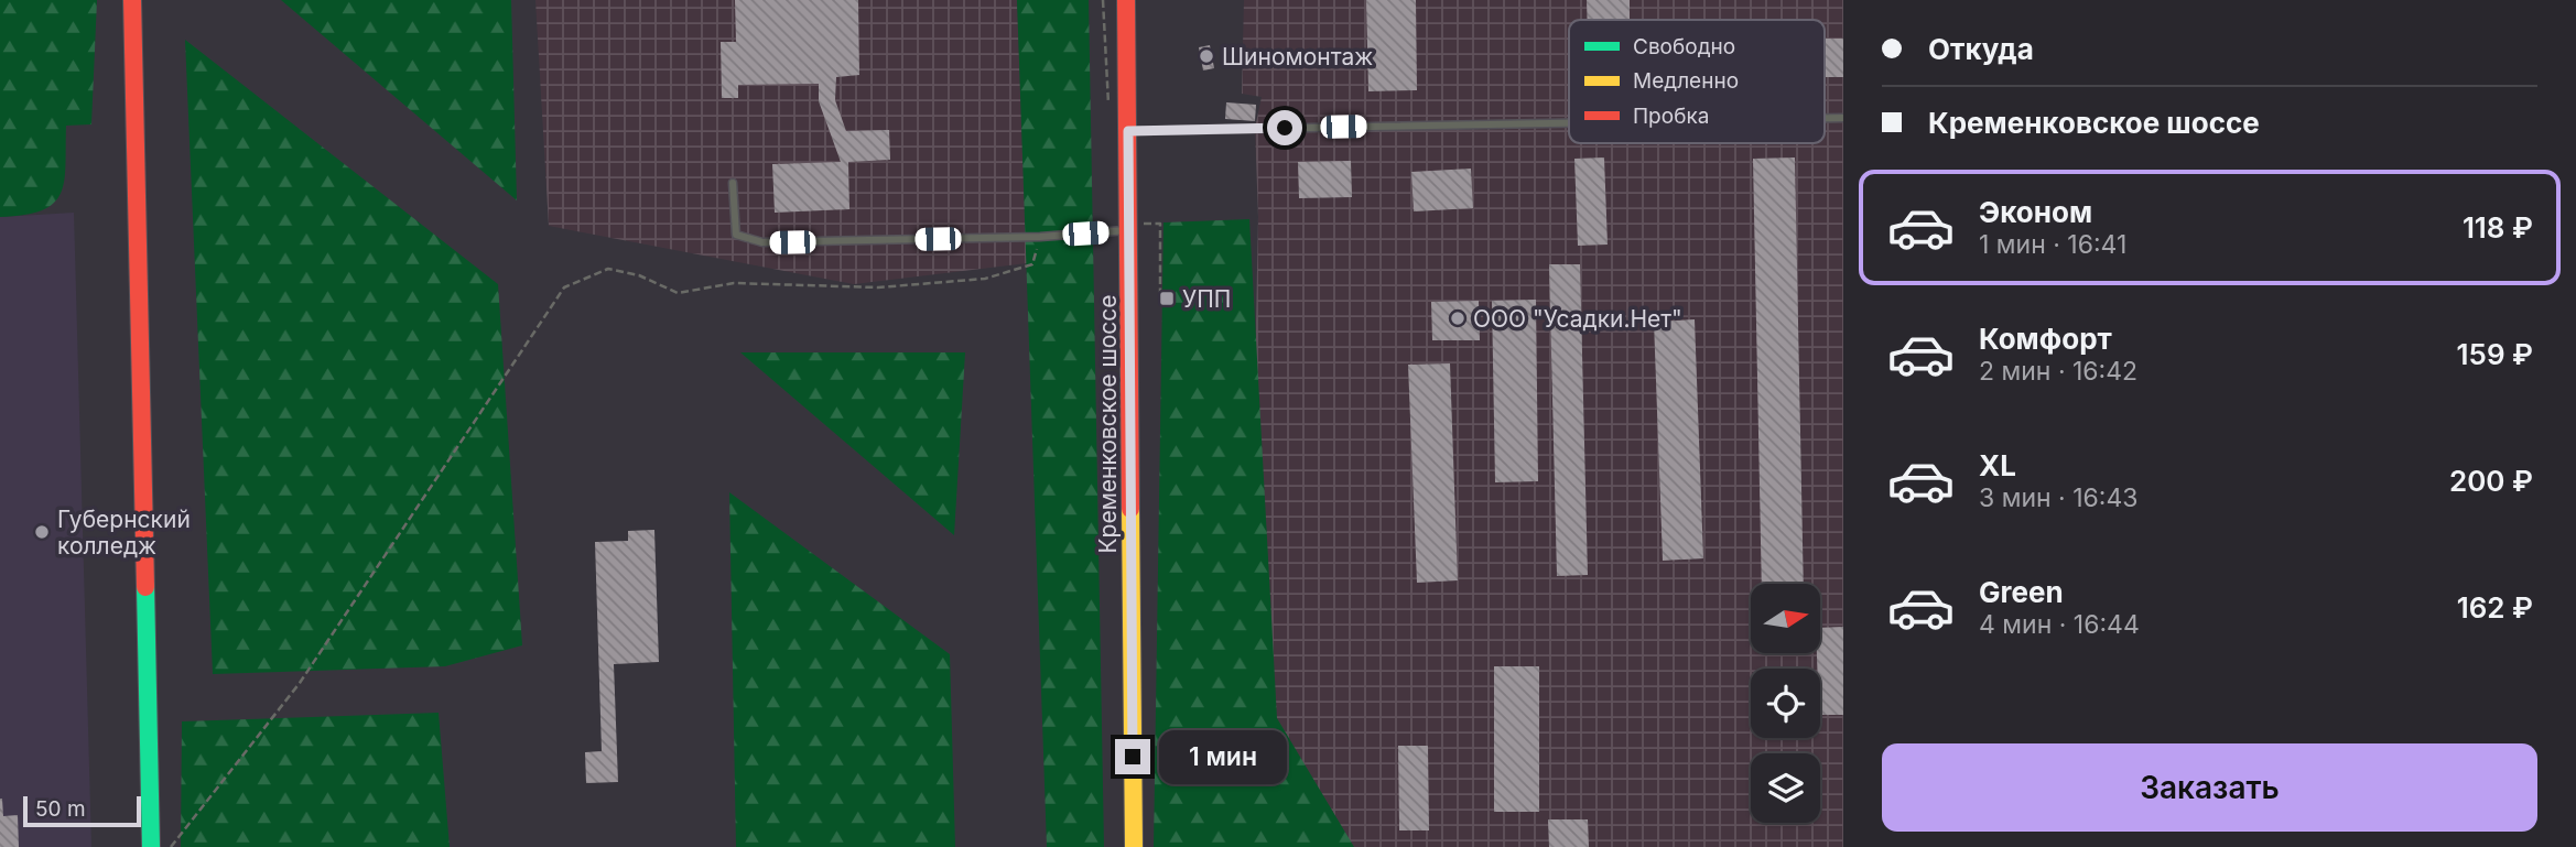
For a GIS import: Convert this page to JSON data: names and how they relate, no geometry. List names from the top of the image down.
{
  "streets": {
    "street": ["Кременковское шоссе"]
  },
  "places": {
    "other": ["Шиномонтаж", "ООО \"Усадки.Нет\"", "Губернский колледж"],
    "transit": ["УПП"]
  },
  "legend": ["Свободно", "Медленно", "Пробка"],
  "scale_bar": "50 m",
  "north": "right",
  "page": {
    "banner": ["Откуда", "Кременковское шоссе"],
    "list": [
      {
        "name": "Эконом",
        "note": "1 мин · 16:41",
        "value": "118 ₽"
      },
      {
        "name": "Комфорт",
        "note": "2 мин · 16:42",
        "value": "159 ₽"
      },
      {
        "name": "XL",
        "note": "3 мин · 16:43",
        "value": "200 ₽"
      },
      {
        "name": "Green",
        "note": "4 мин · 16:44",
        "value": "162 ₽"
      }
    ],
    "buttons": "Заказать",
    "bubble": "1 мин",
    "scale": "50 m"
  }
}
